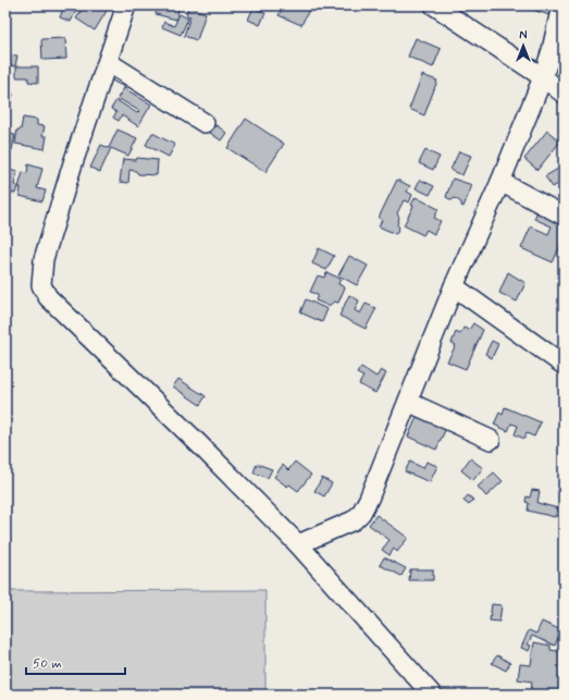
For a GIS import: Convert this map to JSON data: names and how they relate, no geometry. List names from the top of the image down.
{
  "scale_bar": "50 m",
  "north": "top"
}
